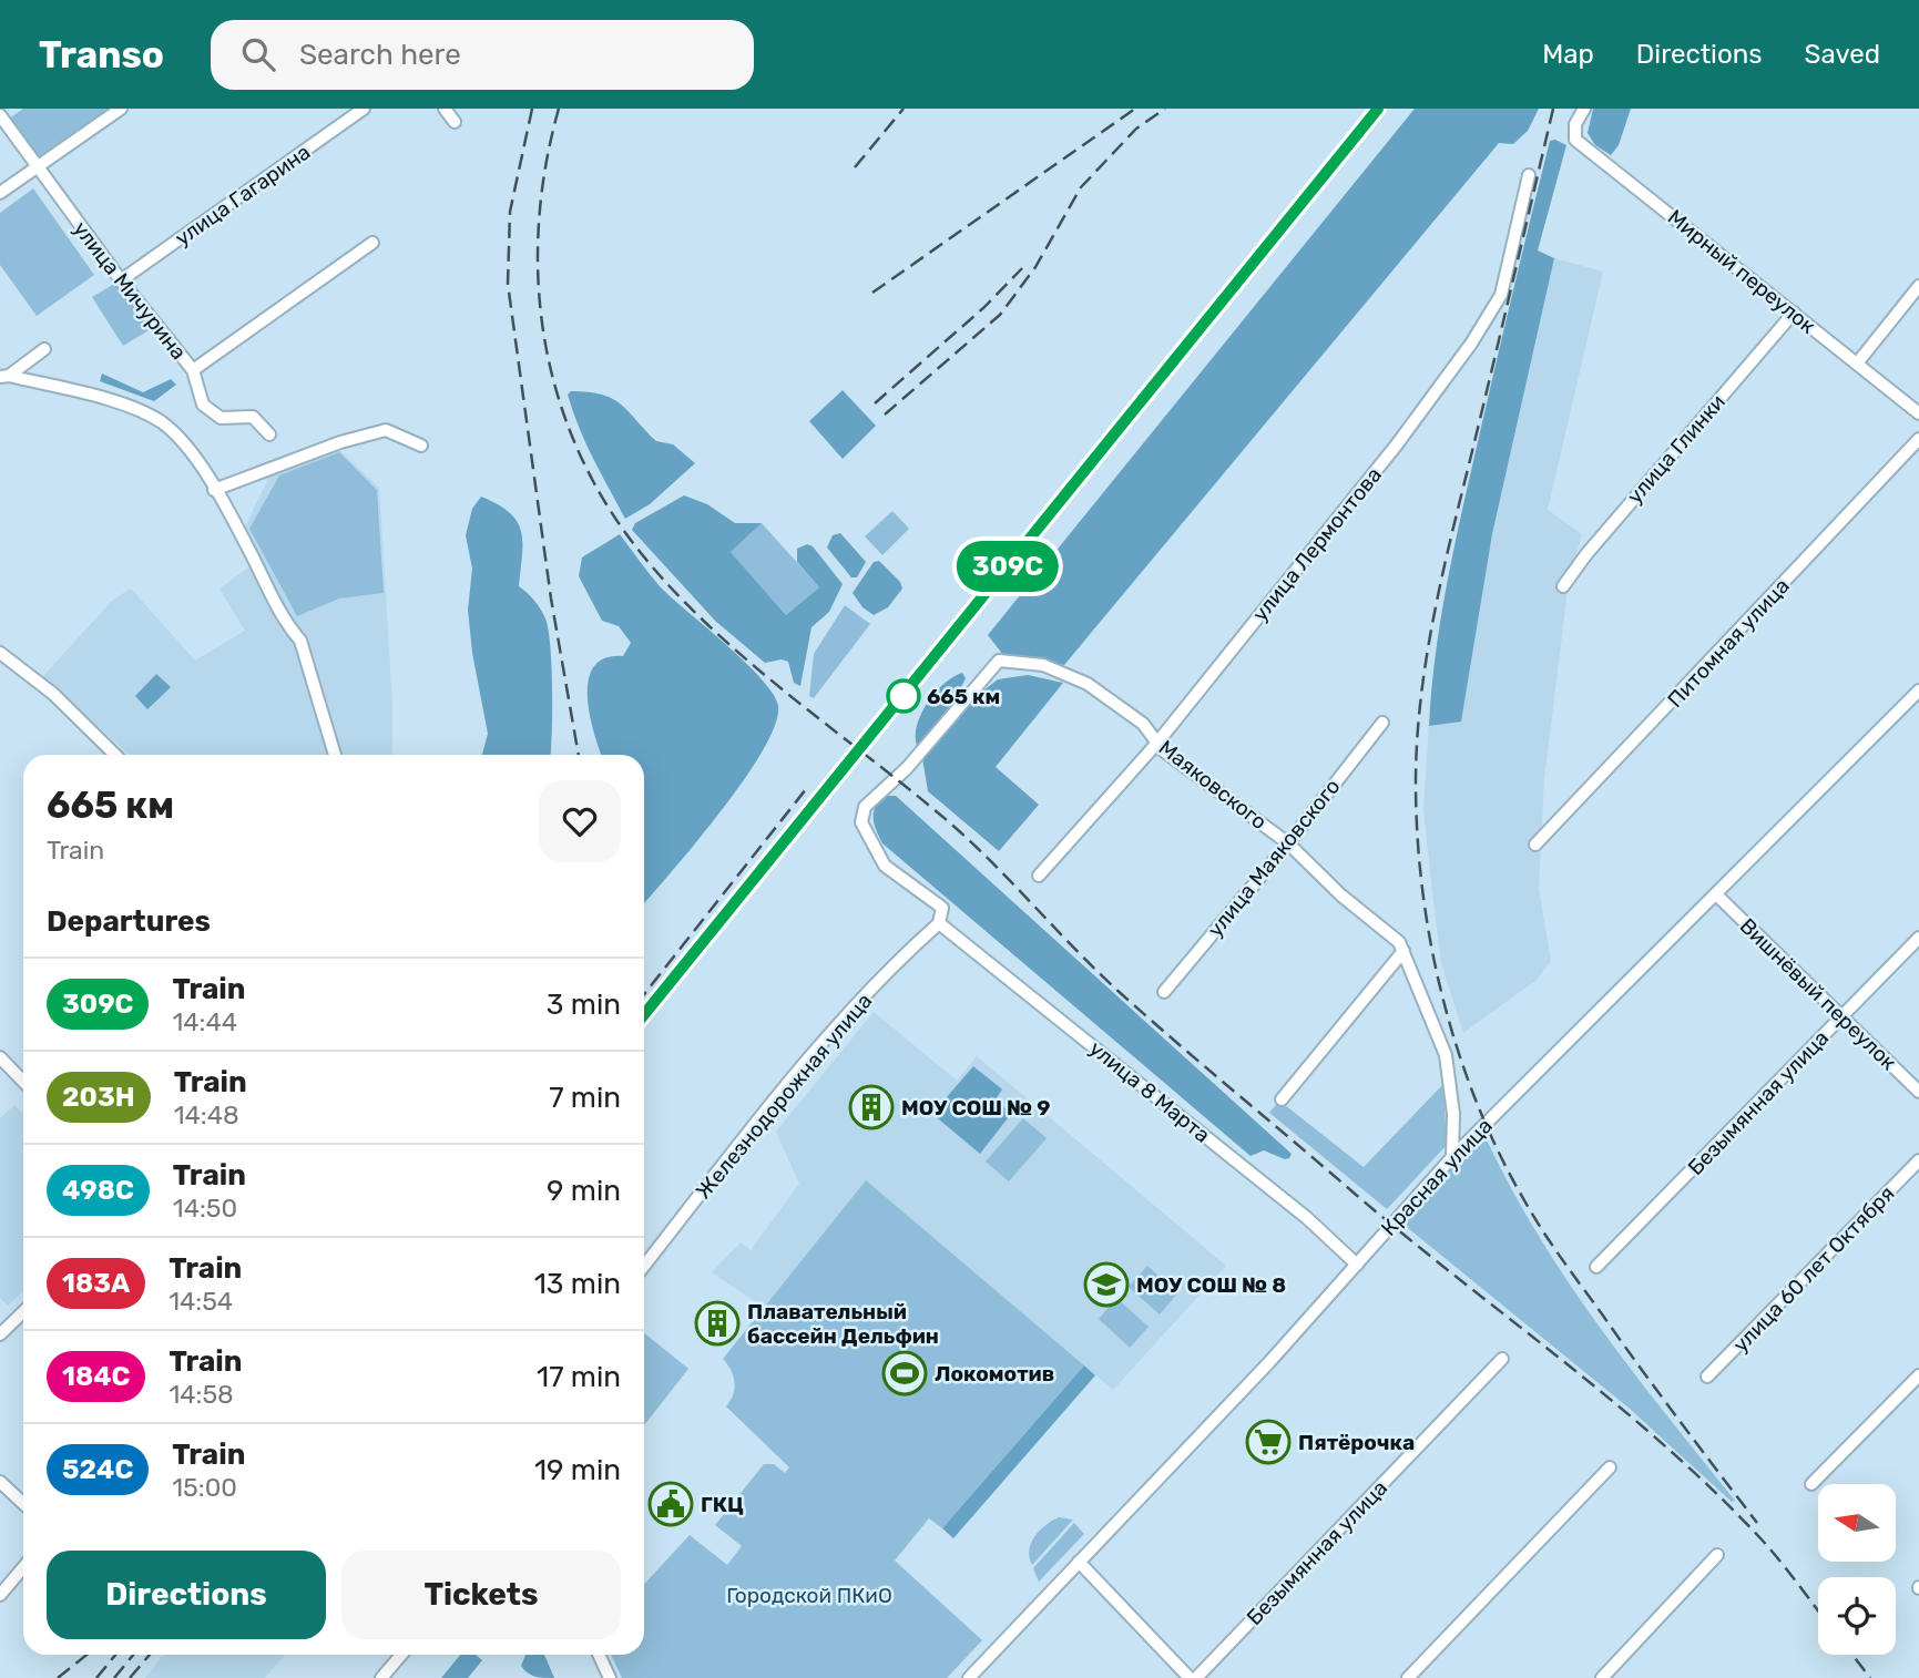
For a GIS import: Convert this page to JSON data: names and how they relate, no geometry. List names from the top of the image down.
{
  "streets": {
    "street": [
      "улица Гагарина",
      "Мирный переулок",
      "улица Мичурина",
      "улица Глинки",
      "улица Лермонтова",
      "Питомная улица",
      "Маяковского",
      "улица Маяковского",
      "Вишнёвый переулок",
      "улица 8 Марта",
      "Железнодорожная улица",
      "Безымянная улица",
      "Красная улица",
      "улица 60 лет Октября"
    ]
  },
  "crossings": [
    ["улица Гагарина", "улица Мичурина"],
    ["Мирный переулок", "улица Глинки"],
    ["улица Лермонтова", "Маяковского"],
    ["Маяковского", "улица Маяковского"],
    ["Маяковского", "улица 8 Марта"],
    ["Маяковского", "Железнодорожная улица"],
    ["Маяковского", "Красная улица"],
    ["Вишнёвый переулок", "Безымянная улица"],
    ["Вишнёвый переулок", "Красная улица"],
    ["улица 8 Марта", "Железнодорожная улица"],
    ["улица 8 Марта", "Красная улица"]
  ],
  "parks": ["Городской ПКиО"],
  "places": {
    "other": ["665 км"],
    "building": ["МОУ СОШ № 9", "Плавательный бассейн Дельфин"],
    "school or university": ["МОУ СОШ № 8"],
    "sports": ["Локомотив"],
    "supermarket": ["Пятёрочка"],
    "public building": ["ГКЦ"]
  },
  "north": "left",
  "page": {
    "header": "Transo",
    "search": "Search here",
    "nav": ["Map", "Directions", "Saved"],
    "on_map": "309С",
    "heading": [
      ["665 км", "Train"],
      "Departures"
    ],
    "list": [
      {
        "mark": "309С",
        "name": "Train",
        "note": "14:44",
        "value": "3 min"
      },
      {
        "mark": "203Н",
        "name": "Train",
        "note": "14:48",
        "value": "7 min"
      },
      {
        "mark": "498С",
        "name": "Train",
        "note": "14:50",
        "value": "9 min"
      },
      {
        "mark": "183А",
        "name": "Train",
        "note": "14:54",
        "value": "13 min"
      },
      {
        "mark": "184С",
        "name": "Train",
        "note": "14:58",
        "value": "17 min"
      },
      {
        "mark": "524С",
        "name": "Train",
        "note": "15:00",
        "value": "19 min"
      }
    ],
    "buttons": ["Directions", "Tickets"]
  }
}
